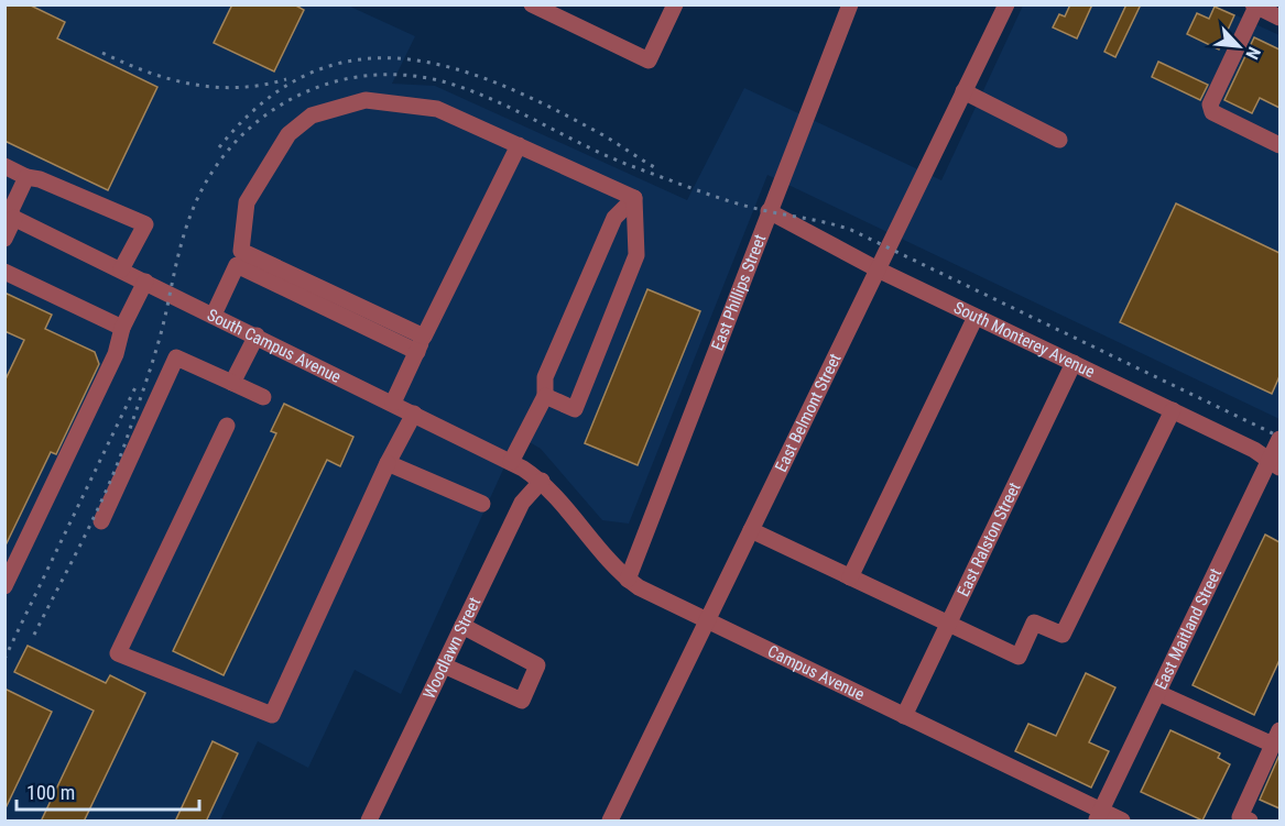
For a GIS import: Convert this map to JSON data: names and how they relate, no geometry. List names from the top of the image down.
{
  "streets": {
    "street": [
      "East Phillips Street",
      "South Monterey Avenue",
      "South Campus Avenue",
      "East Belmont Street",
      "East Ralston Street",
      "East Maitland Street",
      "Woodlawn Street",
      "Campus Avenue"
    ]
  },
  "crossings": [
    ["East Phillips Street", "South Monterey Avenue"],
    ["East Phillips Street", "Campus Avenue"],
    ["South Monterey Avenue", "East Belmont Street"],
    ["South Monterey Avenue", "East Ralston Street"],
    ["South Monterey Avenue", "East Maitland Street"],
    ["South Campus Avenue", "Woodlawn Street"],
    ["South Campus Avenue", "Campus Avenue"],
    ["East Belmont Street", "Campus Avenue"],
    ["East Ralston Street", "Campus Avenue"],
    ["East Maitland Street", "Campus Avenue"],
    ["Woodlawn Street", "Campus Avenue"]
  ],
  "scale_bar": "100 m",
  "north": "bottom right"
}
